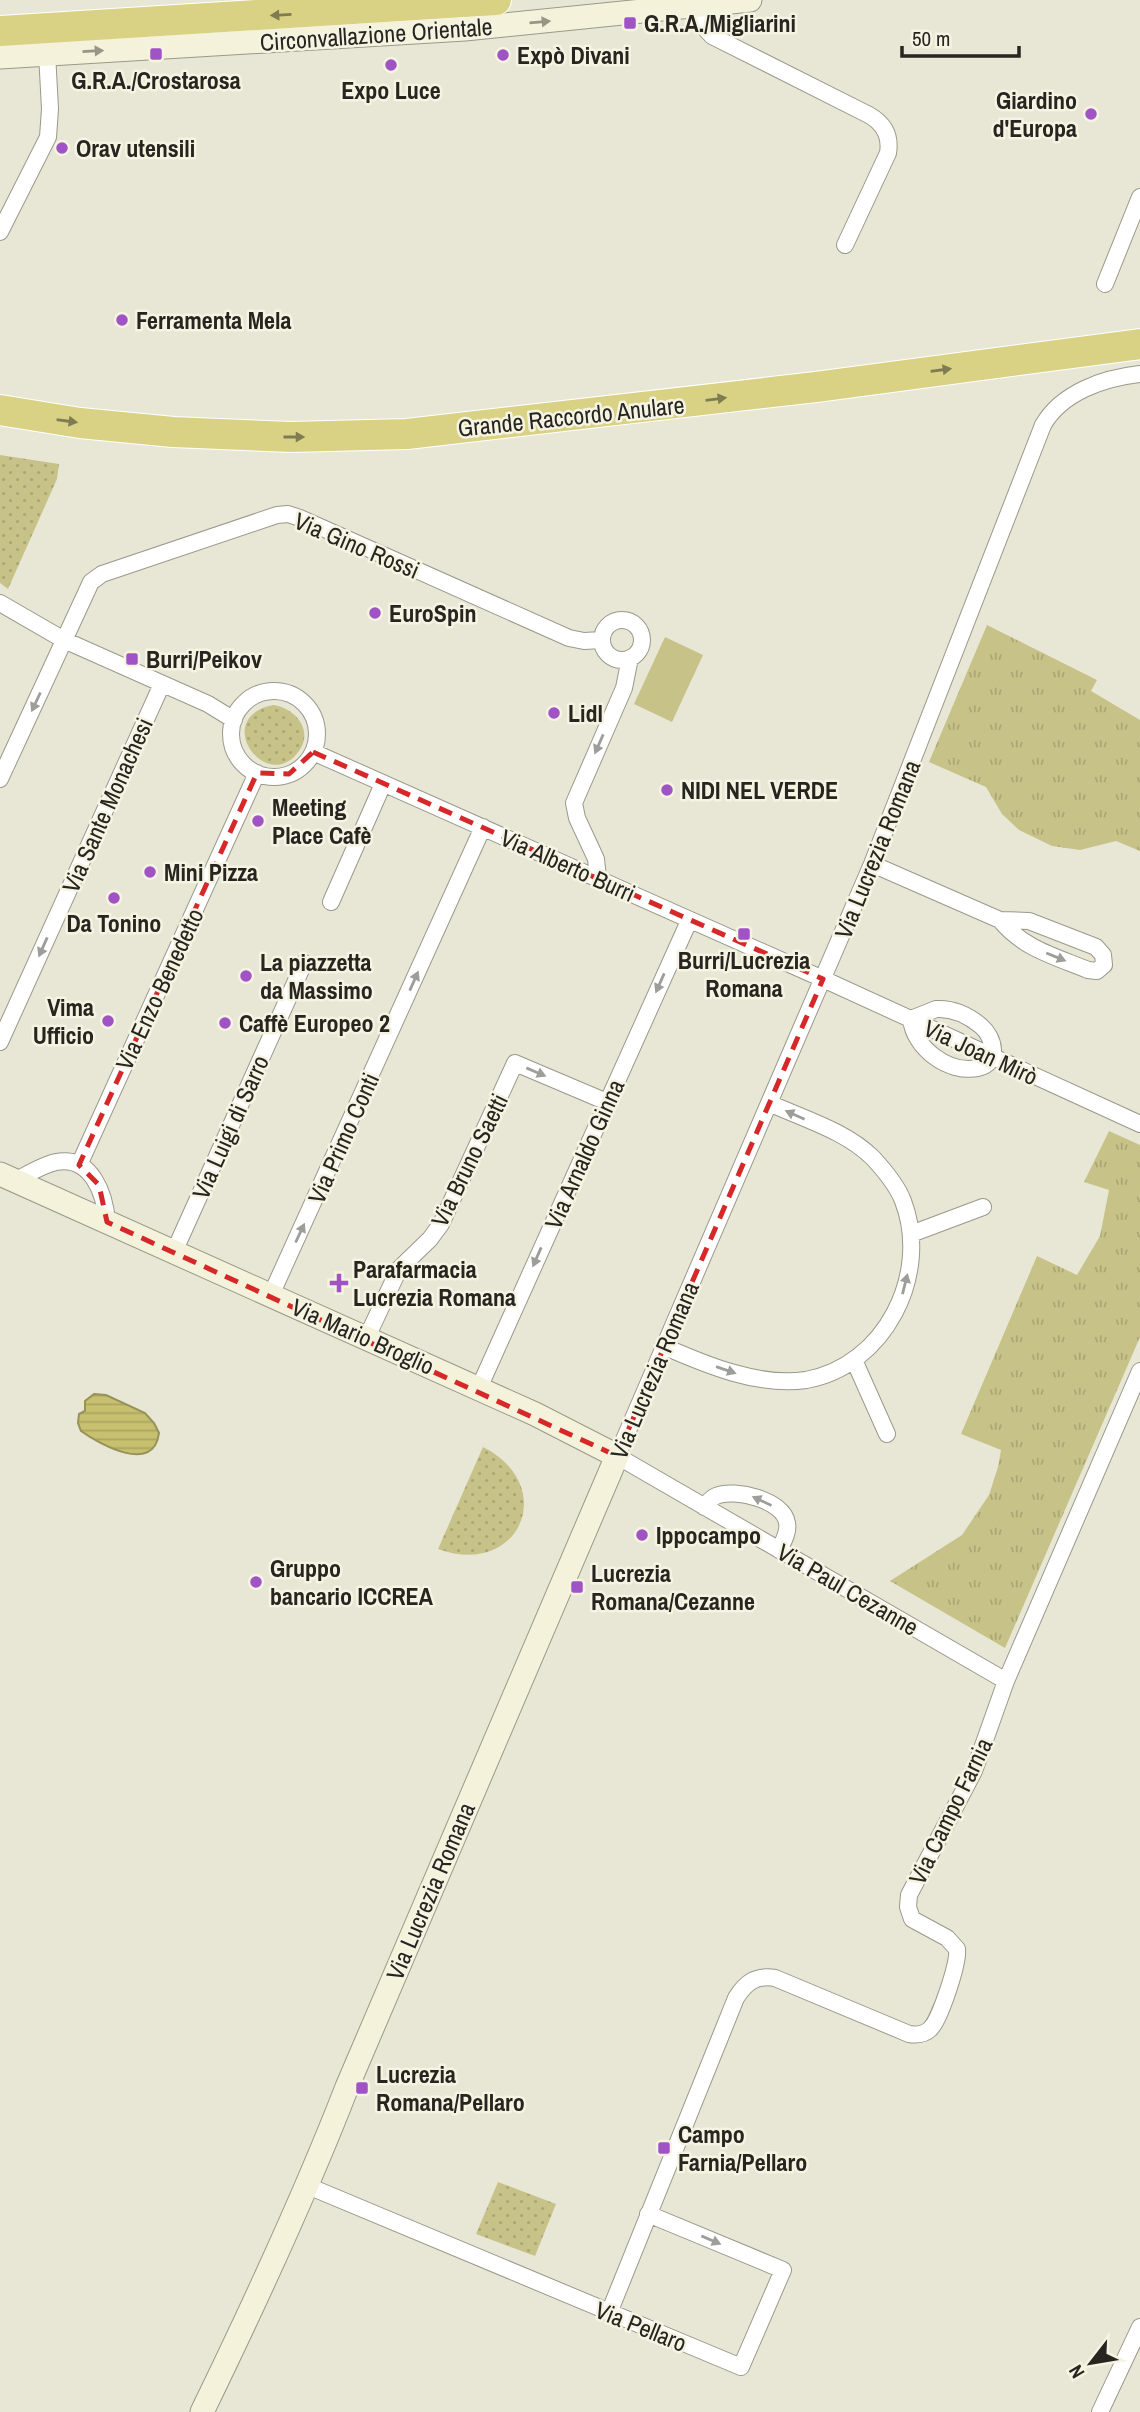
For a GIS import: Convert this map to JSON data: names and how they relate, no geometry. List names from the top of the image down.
{
  "streets": {
    "highway": ["Grande Raccordo Anulare"],
    "street": [
      "Circonvallazione Orientale",
      "Via Gino Rossi",
      "Via Sante Monachesi",
      "Via Lucrezia Romana",
      "Via Alberto Burri",
      "Via Enzo Benedetto",
      "Via Joan Mirò",
      "Via Luigi di Sarro",
      "Via Primo Conti",
      "Via Arnaldo Ginna",
      "Via Bruno Saetti",
      "Via Mario Broglio",
      "Via Paul Cezanne",
      "Via Campo Farnia",
      "Via Pellaro"
    ]
  },
  "crossings": [
    ["Via Lucrezia Romana", "Via Alberto Burri"],
    ["Via Lucrezia Romana", "Via Joan Mirò"],
    ["Via Lucrezia Romana", "Via Mario Broglio"],
    ["Via Lucrezia Romana", "Via Paul Cezanne"],
    ["Via Lucrezia Romana", "Via Pellaro"],
    ["Via Alberto Burri", "Via Enzo Benedetto"],
    ["Via Alberto Burri", "Via Joan Mirò"],
    ["Via Alberto Burri", "Via Primo Conti"],
    ["Via Alberto Burri", "Via Arnaldo Ginna"],
    ["Via Enzo Benedetto", "Via Mario Broglio"],
    ["Via Luigi di Sarro", "Via Mario Broglio"],
    ["Via Primo Conti", "Via Mario Broglio"],
    ["Via Arnaldo Ginna", "Via Bruno Saetti"],
    ["Via Arnaldo Ginna", "Via Mario Broglio"],
    ["Via Bruno Saetti", "Via Mario Broglio"],
    ["Via Mario Broglio", "Via Paul Cezanne"],
    ["Via Paul Cezanne", "Via Campo Farnia"],
    ["Via Campo Farnia", "Via Pellaro"]
  ],
  "one_way": [
    "Circonvallazione Orientale",
    "Grande Raccordo Anulare",
    "Via Sante Monachesi",
    "Via Primo Conti",
    "Via Arnaldo Ginna",
    "Via Bruno Saetti"
  ],
  "places": {
    "transit": [
      "G.R.A./Migliarini",
      "G.R.A./Crostarosa",
      "Burri/Peikov",
      "Burri/Lucrezia Romana",
      "Lucrezia Romana/Cezanne",
      "Lucrezia Romana/Pellaro",
      "Campo Farnia/Pellaro"
    ],
    "other": [
      "Expò Divani",
      "Expo Luce",
      "Giardino d'Europa",
      "Orav utensili",
      "Ferramenta Mela",
      "EuroSpin",
      "Lidl",
      "NIDI NEL VERDE",
      "Meeting Place Cafè",
      "Mini Pizza",
      "Da Tonino",
      "La piazzetta da Massimo",
      "Vima Ufficio",
      "Caffè Europeo 2",
      "Ippocampo",
      "Gruppo bancario ICCREA"
    ],
    "health": ["Parafarmacia Lucrezia Romana"]
  },
  "scale_bar": "50 m",
  "north": "bottom left"
}
